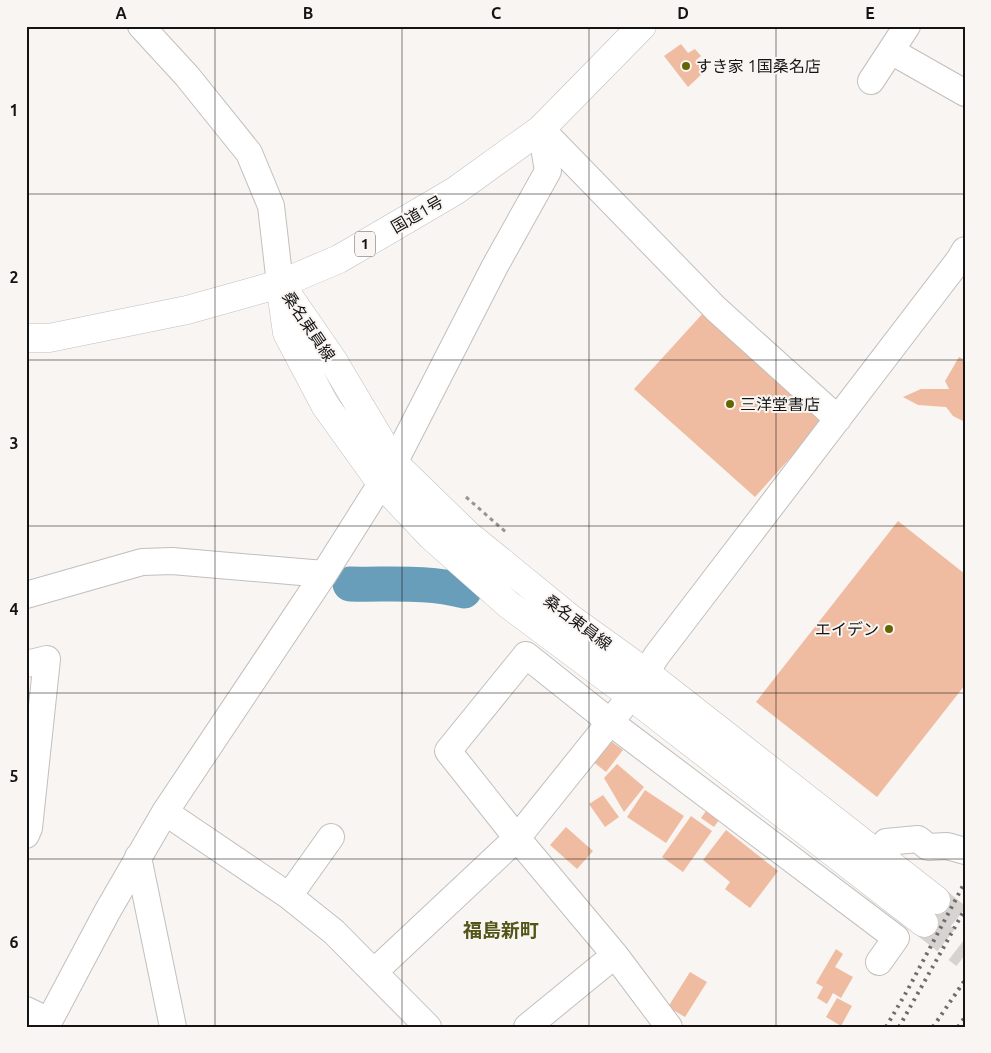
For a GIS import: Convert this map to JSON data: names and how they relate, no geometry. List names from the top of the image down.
{
  "streets": {
    "main road": ["国道1号", "1", "桑名東員線"]
  },
  "crossings": [
    ["国道1号", "桑名東員線"]
  ],
  "districts": ["福島新町"],
  "places": ["すき家 1国桑名店", "三洋堂書店", "エイデン"],
  "grid": {
    "columns": [
      "A",
      "B",
      "C",
      "D",
      "E"
    ],
    "rows": [
      "1",
      "2",
      "3",
      "4",
      "5",
      "6"
    ]
  }
}
